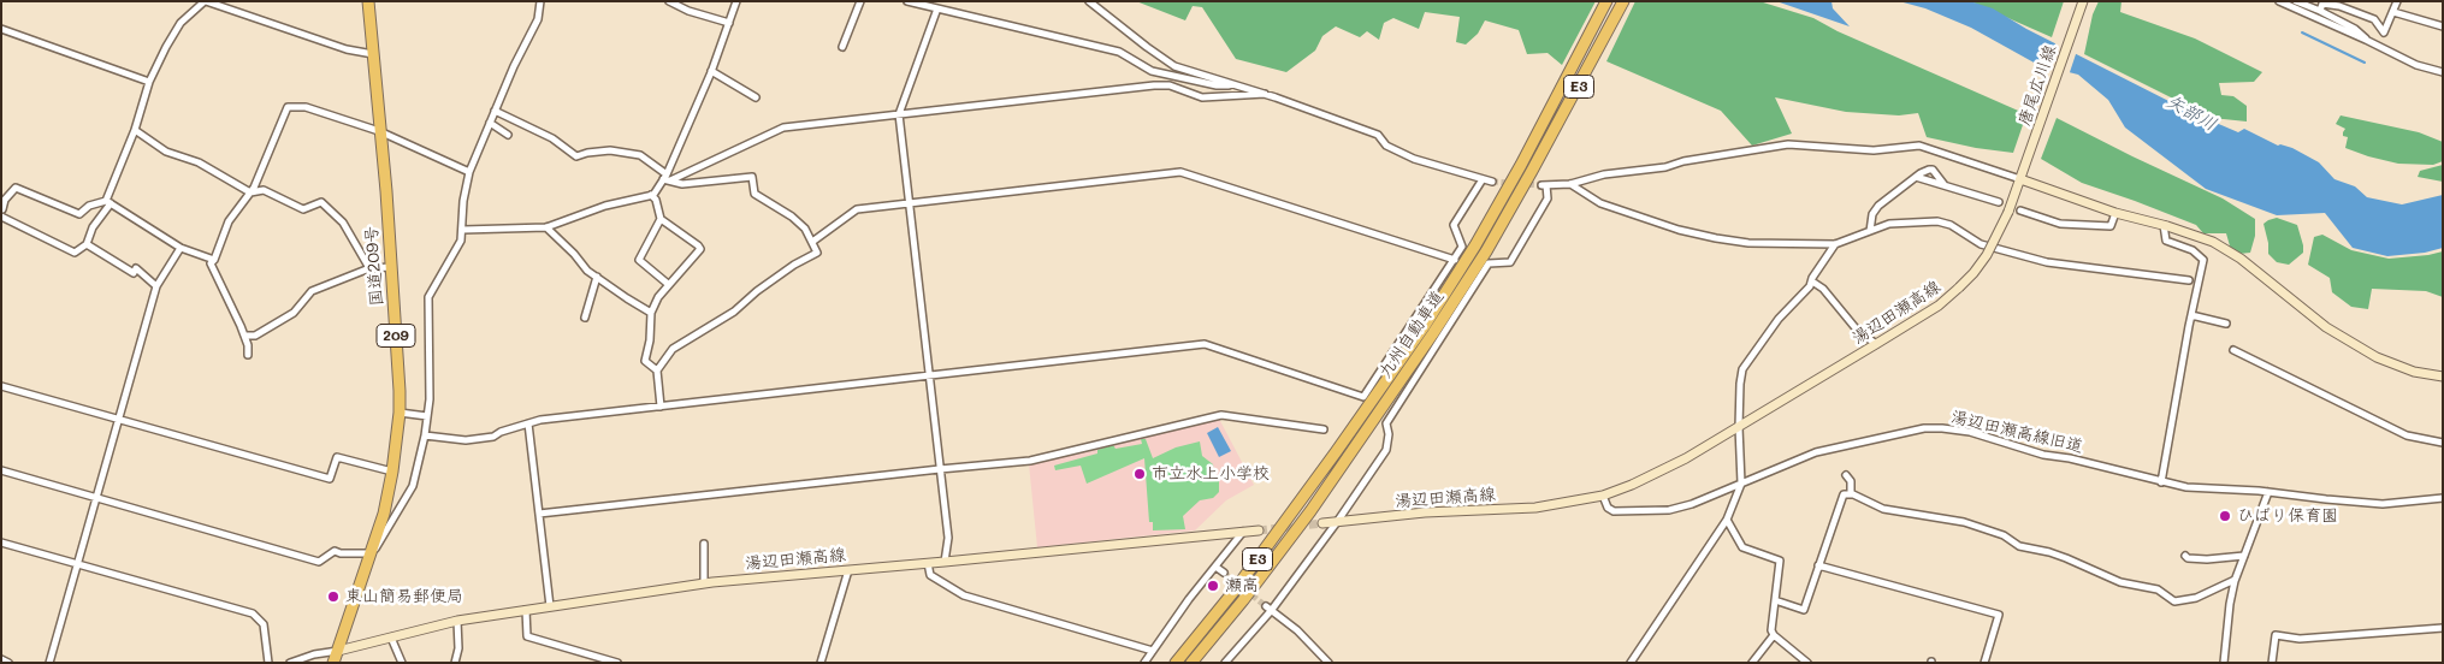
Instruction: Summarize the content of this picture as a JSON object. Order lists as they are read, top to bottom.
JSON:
{
  "streets": {
    "highway": [
      "E3",
      "国道209号",
      "九州自動車道",
      "209"
    ],
    "main road": ["唐尾広川線", "湯辺田瀬高線"],
    "street": ["湯辺田瀬高線旧道"]
  },
  "crossings": [
    ["唐尾広川線", "湯辺田瀬高線"],
    ["国道209号", "湯辺田瀬高線"],
    ["湯辺田瀬高線", "湯辺田瀬高線旧道"]
  ],
  "water": ["矢部川"],
  "places": [
    "市立水上小学校",
    "ひばり保育園",
    "瀬高",
    "東山簡易郵便局"
  ]
}
